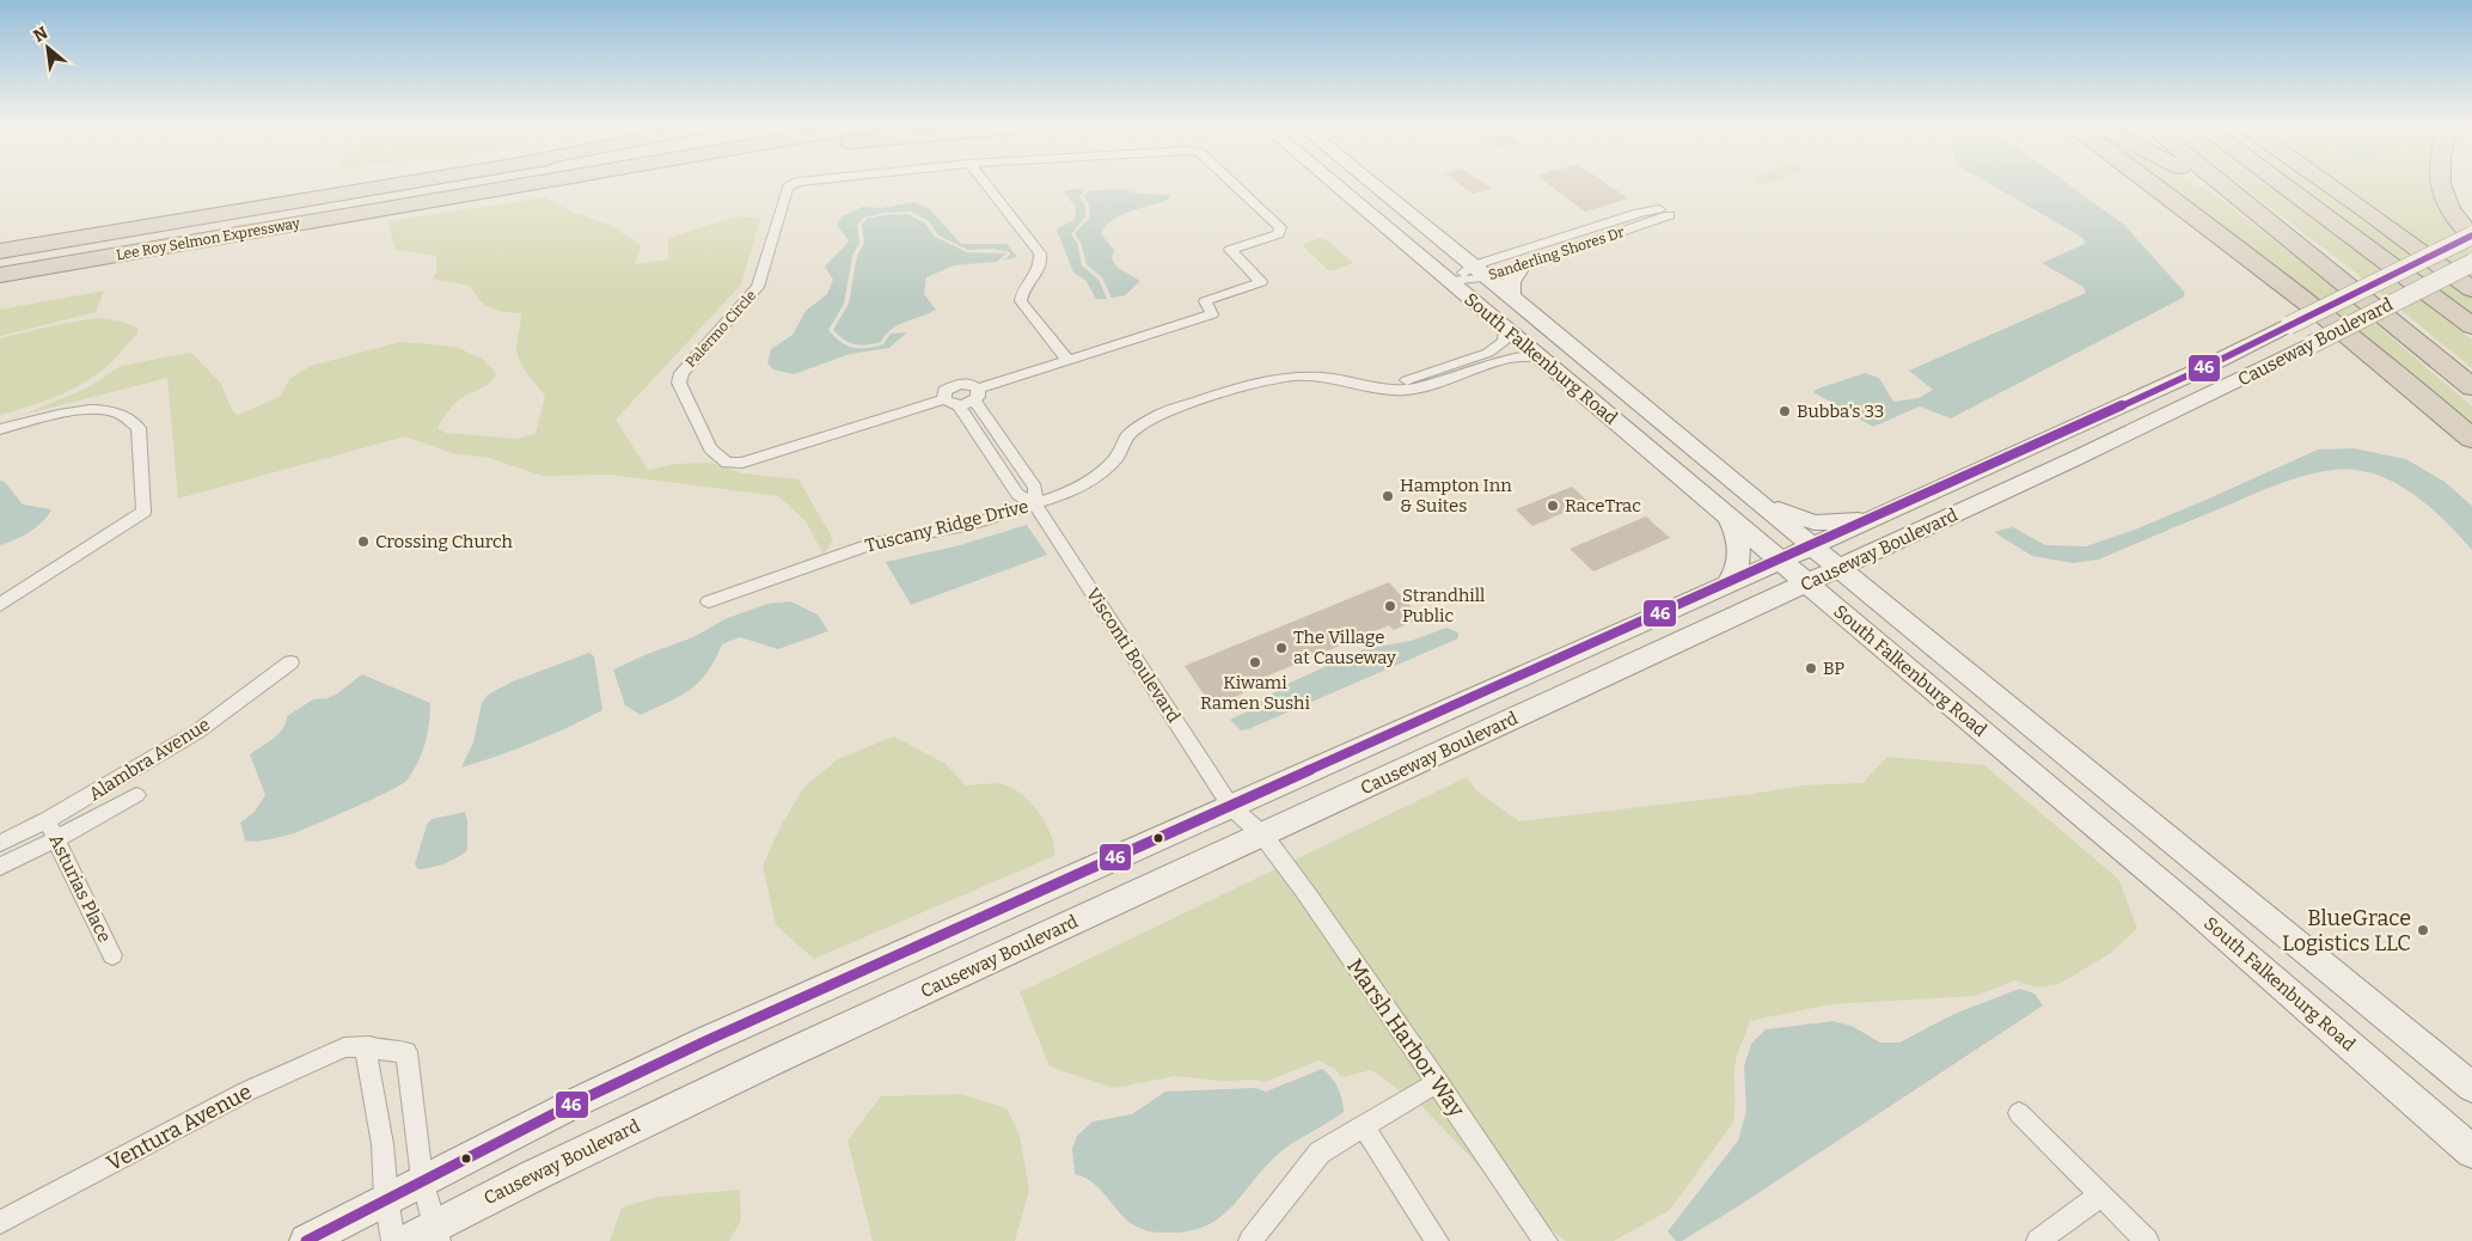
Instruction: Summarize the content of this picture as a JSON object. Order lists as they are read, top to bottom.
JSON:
{
  "streets": {
    "highway": ["Lee Roy Selmon Expressway"],
    "main road": ["Causeway Boulevard", "South Falkenburg Road"],
    "street": [
      "Sanderling Shores Dr",
      "Palermo Circle",
      "Tuscany Ridge Drive",
      "Visconti Boulevard",
      "Alambra Avenue",
      "Asturias Place",
      "Marsh Harbor Way",
      "Ventura Avenue"
    ]
  },
  "crossings": [
    ["Sanderling Shores Dr", "South Falkenburg Road"],
    ["Palermo Circle", "Visconti Boulevard"],
    ["Causeway Boulevard", "South Falkenburg Road"],
    ["Causeway Boulevard", "Visconti Boulevard"],
    ["Causeway Boulevard", "Marsh Harbor Way"],
    ["Causeway Boulevard", "Ventura Avenue"],
    ["South Falkenburg Road", "Tuscany Ridge Drive"],
    ["Tuscany Ridge Drive", "Visconti Boulevard"],
    ["Visconti Boulevard", "Marsh Harbor Way"],
    ["Alambra Avenue", "Asturias Place"]
  ],
  "places": [
    "Bubba's 33",
    "Hampton Inn & Suites",
    "RaceTrac",
    "Crossing Church",
    "Strandhill Public",
    "The Village at Causeway",
    "Kiwami Ramen Sushi",
    "BP",
    "BlueGrace Logistics LLC"
  ],
  "lines": ["transit line 46"],
  "north": "top left"
}
